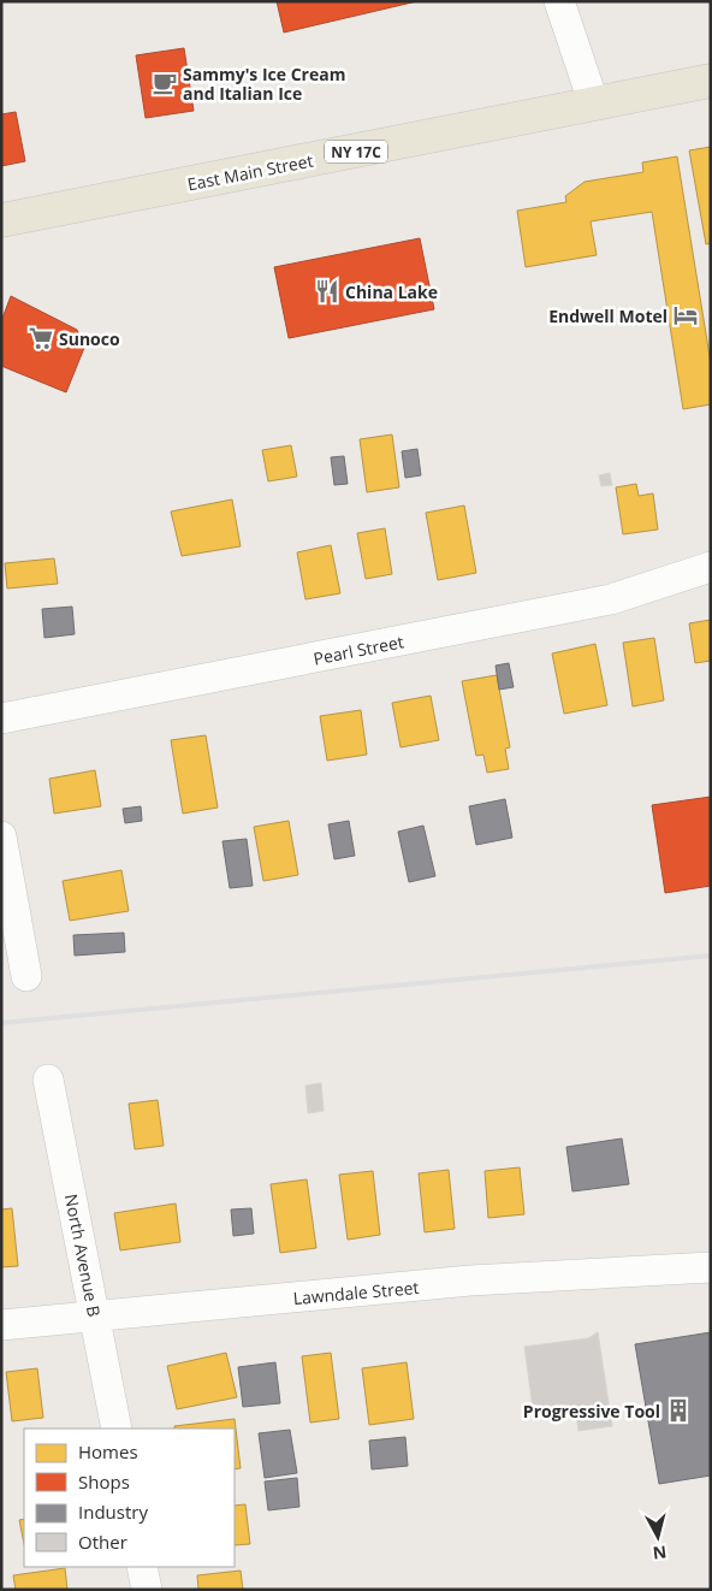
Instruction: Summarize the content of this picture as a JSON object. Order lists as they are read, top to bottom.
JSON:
{
  "streets": {
    "main road": ["NY 17C", "East Main Street"],
    "street": ["Pearl Street", "North Avenue B", "Lawndale Street"]
  },
  "crossings": [
    ["North Avenue B", "Lawndale Street"]
  ],
  "places": {
    "cafe": ["Sammy's Ice Cream and Italian Ice"],
    "restaurant": ["China Lake"],
    "hotel": ["Endwell Motel"],
    "supermarket": ["Sunoco"],
    "building": ["Progressive Tool"]
  },
  "legend": [
    "Homes",
    "Shops",
    "Industry",
    "Other"
  ],
  "north": "bottom"
}
